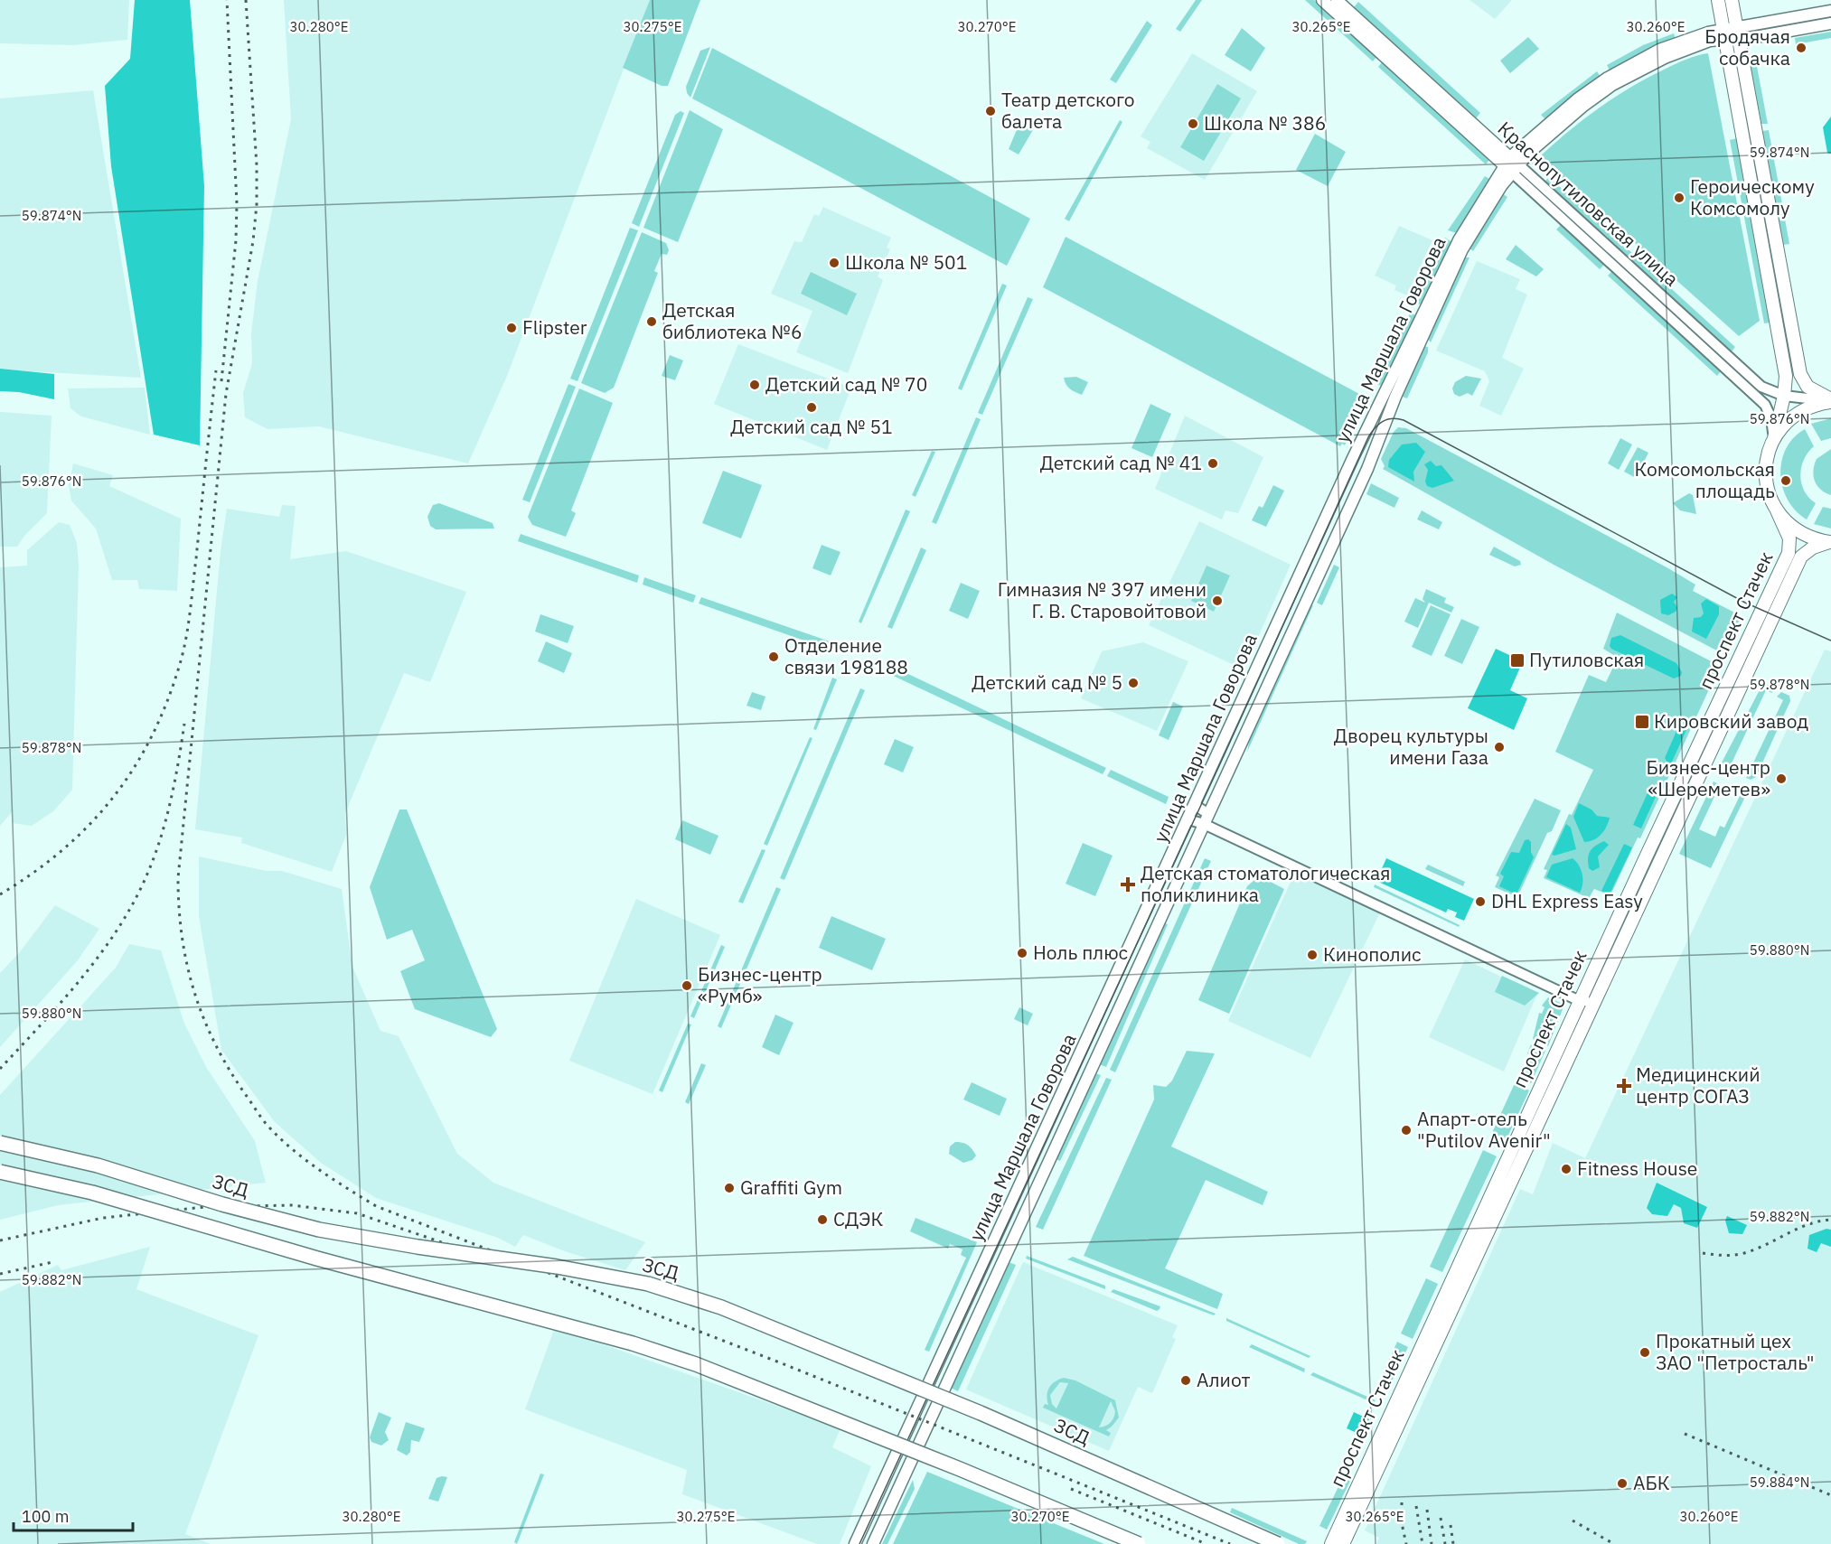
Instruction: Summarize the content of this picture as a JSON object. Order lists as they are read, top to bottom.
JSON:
{
  "streets": {
    "highway": ["ЗСД"],
    "main road": ["Краснопутиловская улица", "улица Маршала Говорова", "проспект Стачек"]
  },
  "crossings": [
    ["Краснопутиловская улица", "улица Маршала Говорова"]
  ],
  "places": {
    "other": [
      "Бродячая собачка",
      "Театр детского балета",
      "Школа № 386",
      "Героическому Комсомолу",
      "Школа № 501",
      "Детская библиотека №6",
      "Flipster",
      "Детский сад № 70",
      "Детский сад № 51",
      "Детский сад № 41",
      "Комсомольская площадь",
      "Гимназия № 397 имени Г. В. Старовойтовой",
      "Отделение связи 198188",
      "Детский сад № 5",
      "Дворец культуры имени Газа",
      "Бизнес-центр «Шереметев»",
      "DHL Express Easy",
      "Ноль плюс",
      "Кинополис",
      "Бизнес-центр «Румб»",
      "Апарт-отель \"Putilov Avenir\"",
      "Fitness House",
      "Graffiti Gym",
      "СДЭК",
      "Прокатный цех ЗАО \"Петросталь\"",
      "Алиот",
      "АБК"
    ],
    "transit": ["Путиловская", "Кировский завод"],
    "health": ["Детская стоматологическая поликлиника", "Медицинский центр СОГАЗ"]
  },
  "scale_bar": "100 m",
  "coordinates": [
    "30.280°E",
    "30.275°E",
    "30.270°E",
    "30.265°E",
    "30.260°E",
    "59.874°N",
    "59.876°N",
    "59.878°N",
    "59.880°N",
    "59.882°N",
    "59.884°N"
  ]
}
